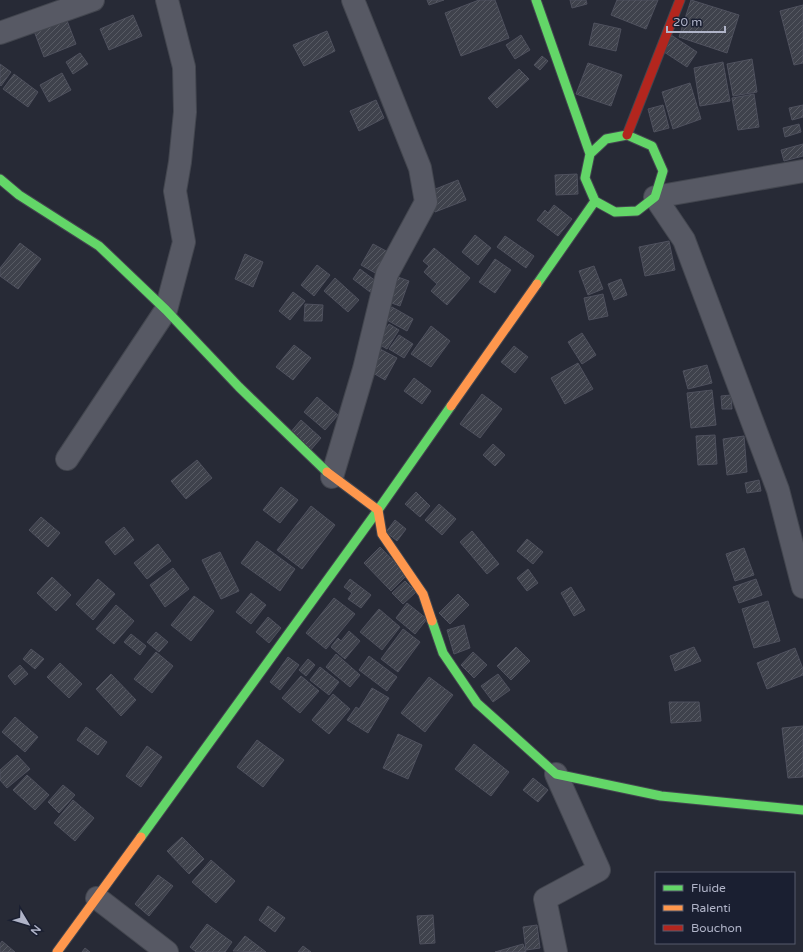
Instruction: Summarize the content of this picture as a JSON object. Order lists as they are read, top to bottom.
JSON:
{
  "legend": ["Fluide", "Ralenti", "Bouchon"],
  "scale_bar": "20 m",
  "north": "bottom right"
}
